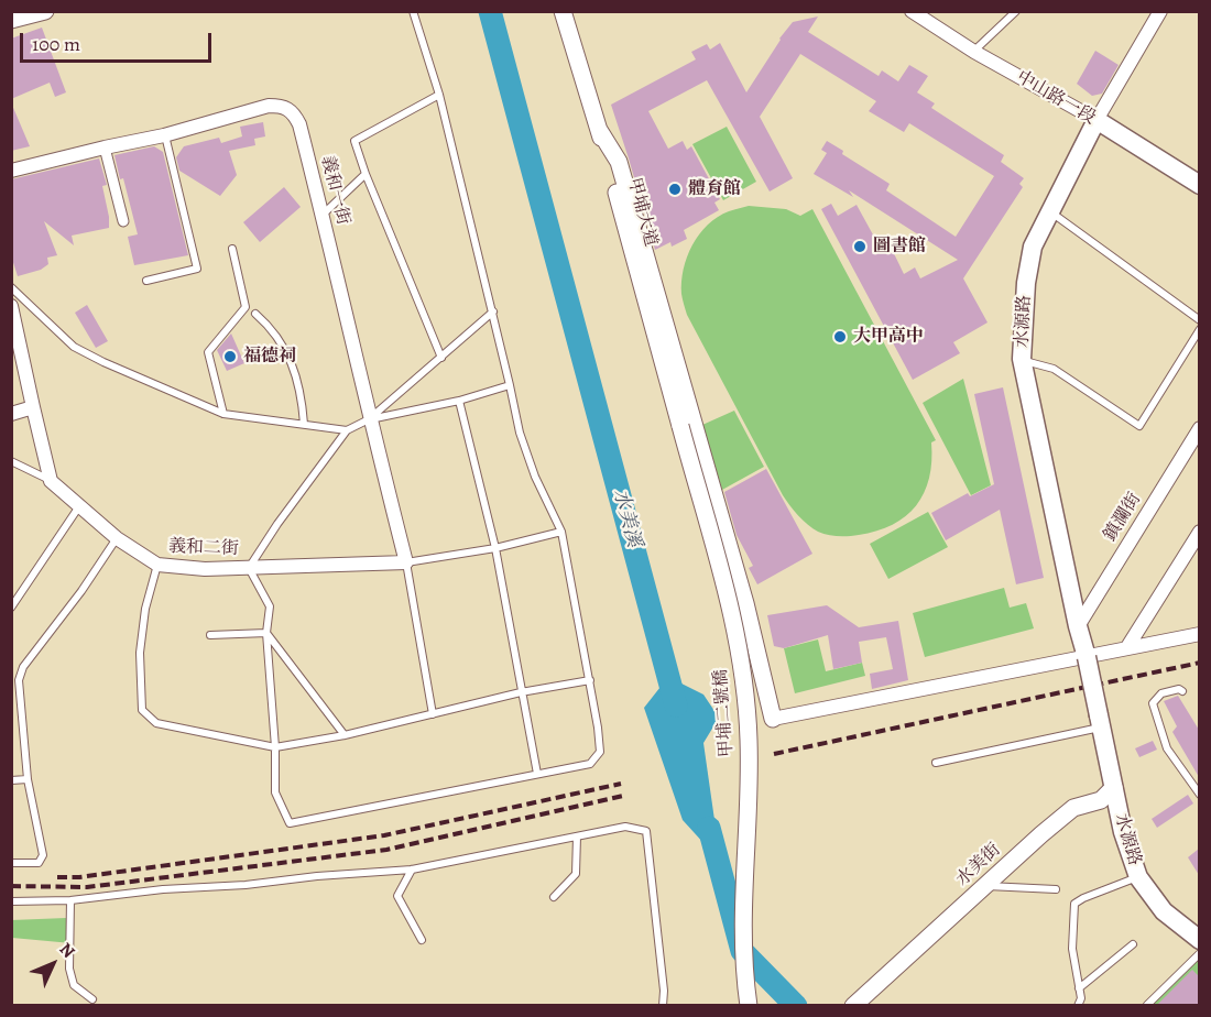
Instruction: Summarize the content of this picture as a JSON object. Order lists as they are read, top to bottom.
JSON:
{
  "streets": {
    "main road": ["中山路一段", "水源路"],
    "street": [
      "義和一街",
      "甲埔大道",
      "鎮瀾街",
      "義和二街",
      "甲埔二號橋",
      "水美街"
    ]
  },
  "crossings": [
    ["中山路一段", "水源路"],
    ["義和一街", "義和二街"],
    ["甲埔大道", "甲埔二號橋"],
    ["水源路", "鎮瀾街"],
    ["水源路", "水美街"]
  ],
  "water": ["水美溪"],
  "places": [
    "體育館",
    "圖書館",
    "大甲高中",
    "福德祠"
  ],
  "scale_bar": "100 m",
  "north": "top right"
}
